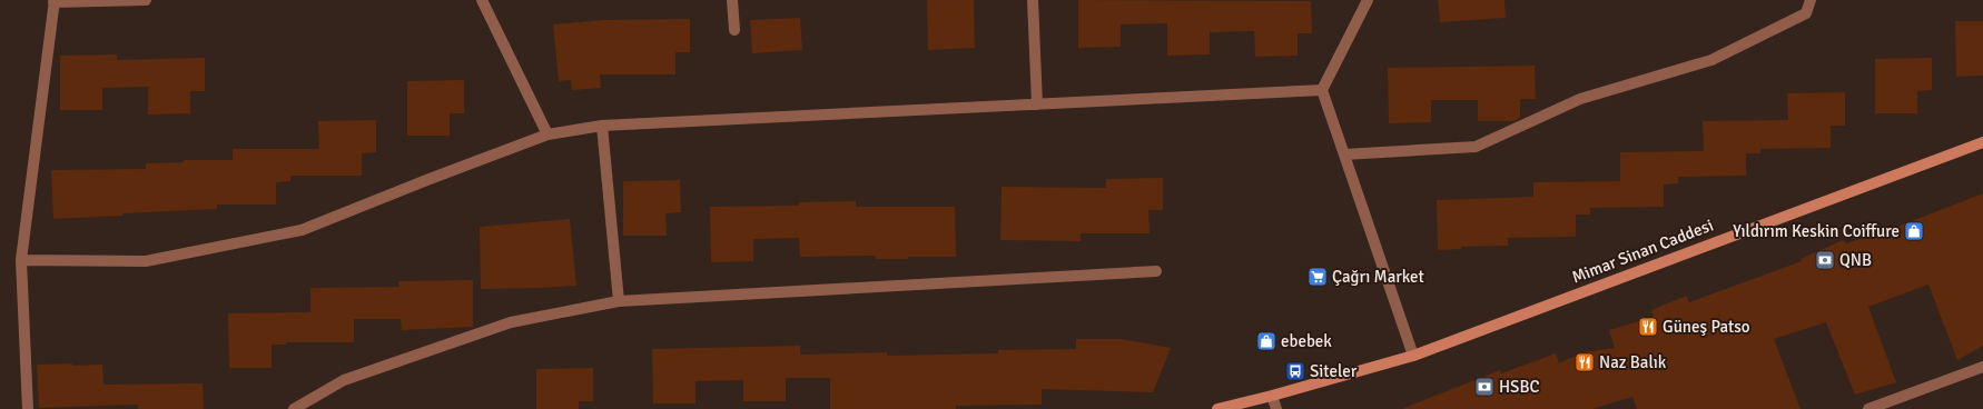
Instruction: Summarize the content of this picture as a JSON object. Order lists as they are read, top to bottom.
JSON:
{
  "streets": {
    "main road": ["Mimar Sinan Caddesi"]
  },
  "places": {
    "shop": ["Yıldırım Keskin Coiffure", "ebebek"],
    "bank": ["QNB", "HSBC"],
    "supermarket": ["Çağrı Market"],
    "restaurant": ["Güneş Patso", "Naz Balık"],
    "bus stop": ["Siteler"]
  }
}
